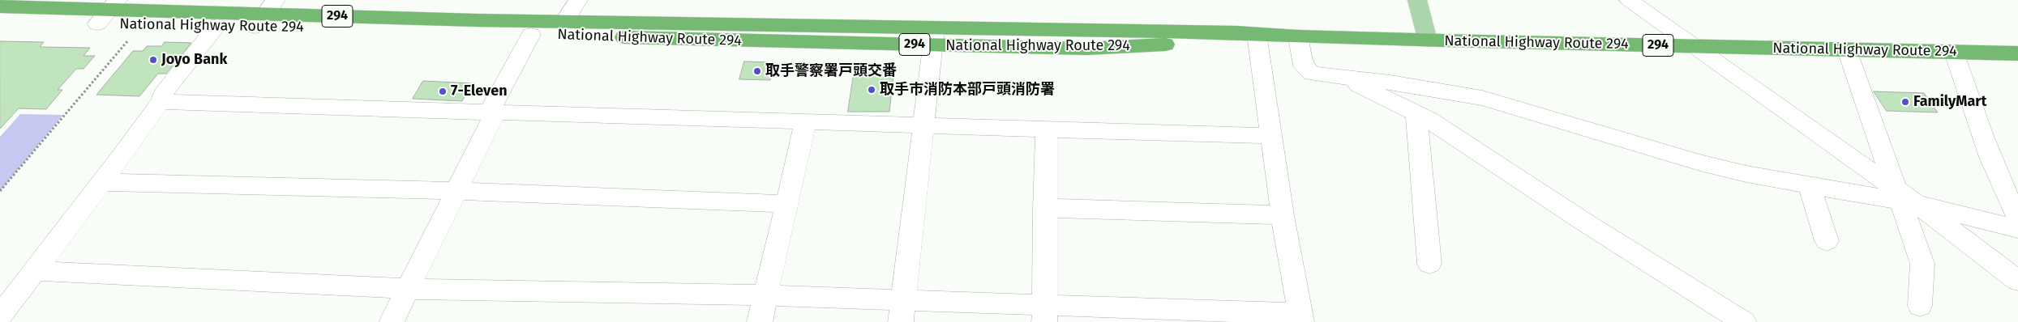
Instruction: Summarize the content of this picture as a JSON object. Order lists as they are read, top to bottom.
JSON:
{
  "streets": {
    "highway": ["294", "National Highway Route 294"]
  },
  "places": [
    "Joyo Bank",
    "取手警察署戸頭交番",
    "取手市消防本部戸頭消防署",
    "7-Eleven",
    "FamilyMart"
  ]
}
